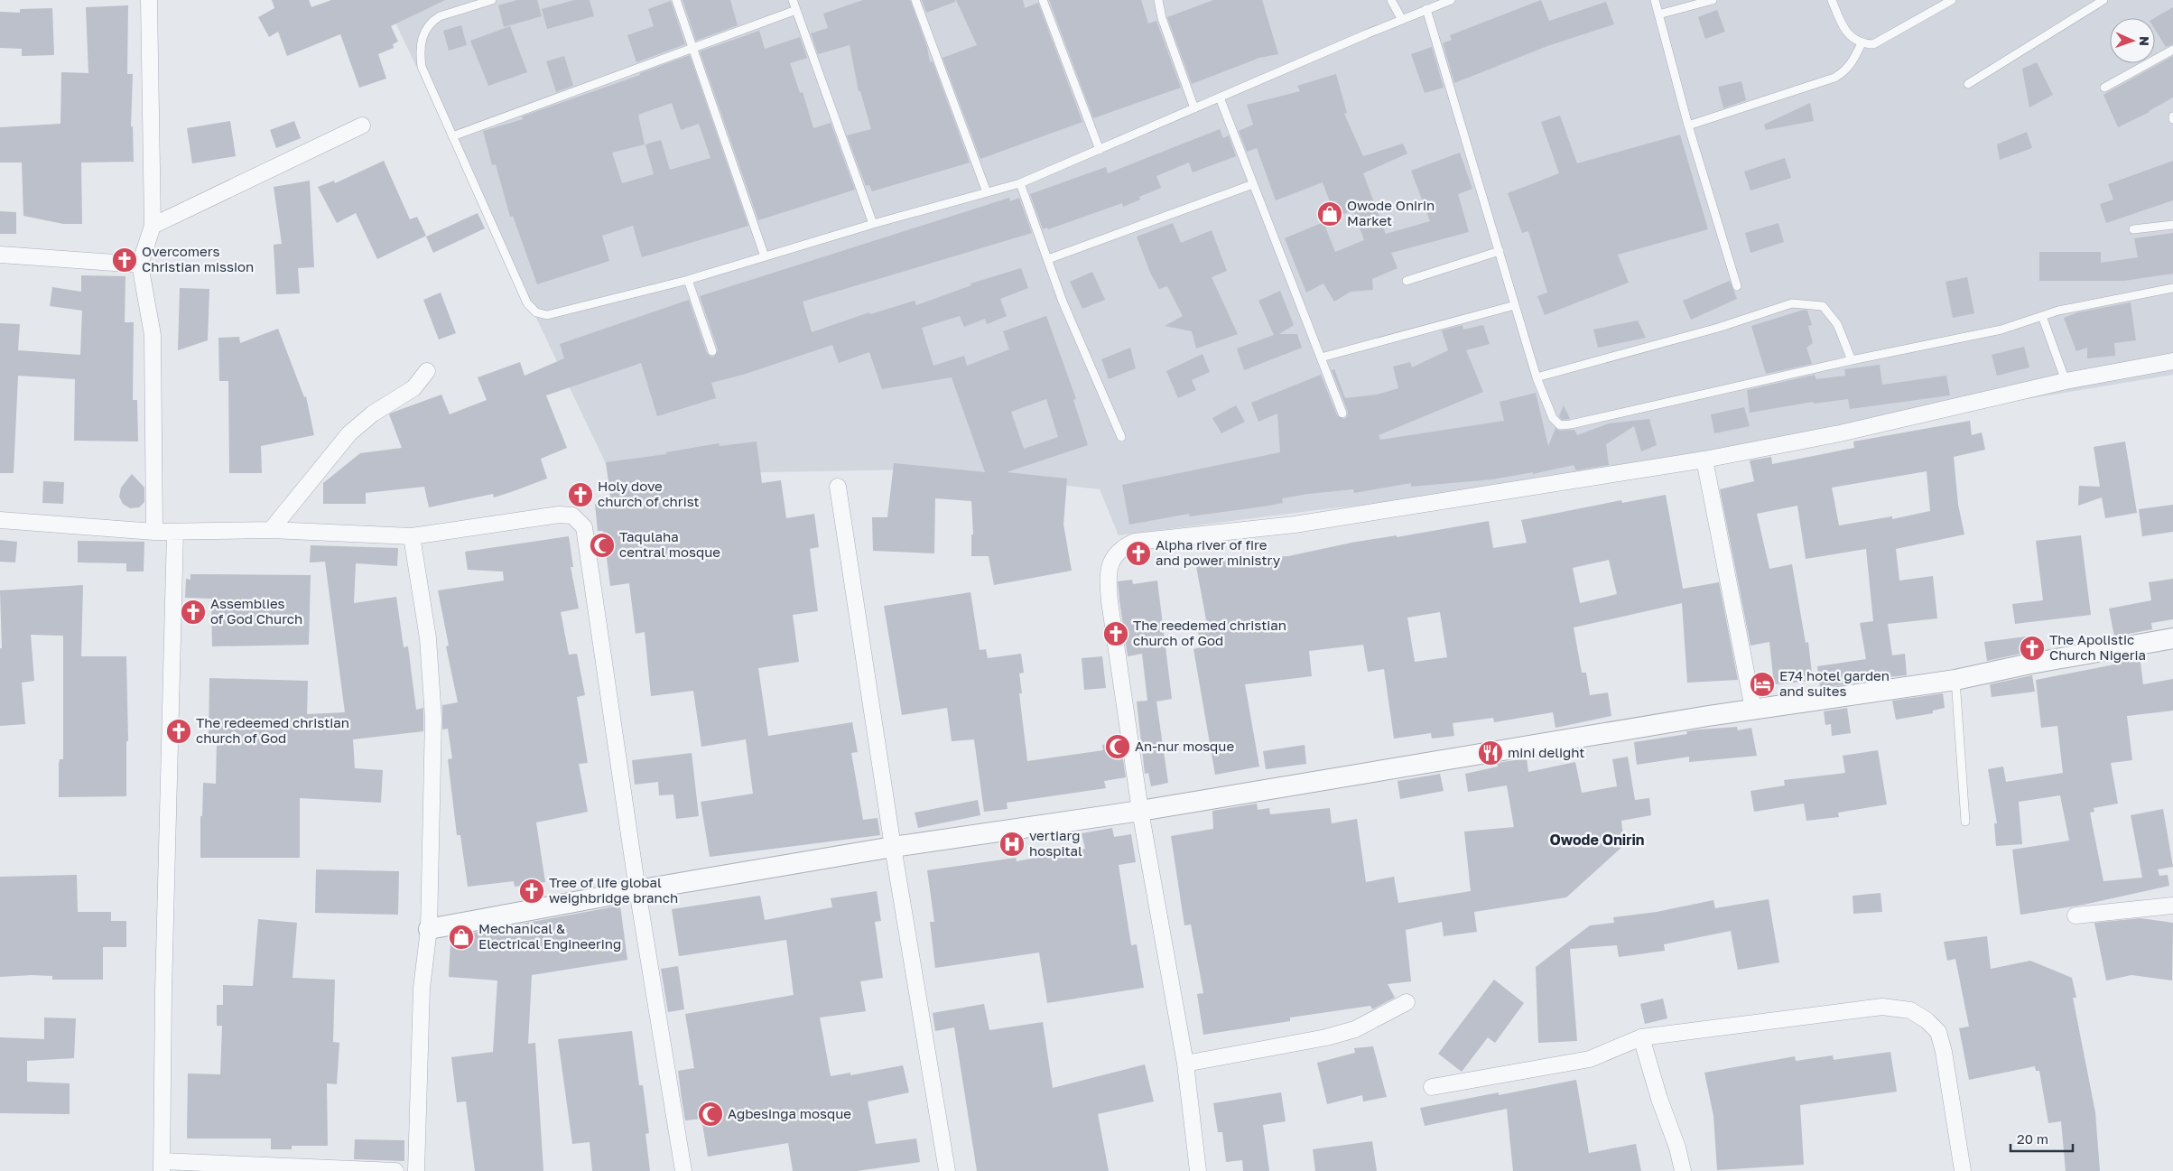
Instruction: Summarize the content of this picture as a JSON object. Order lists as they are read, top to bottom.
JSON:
{
  "districts": ["Owode Onirin"],
  "places": {
    "shop": ["Owode Onirin Market", "Mechanical & Electrical Engineering"],
    "church": [
      "Overcomers Christian mission",
      "Holy dove church of christ",
      "Alpha river of fire and power ministry",
      "Assemblies of God Church",
      "The reedemed christian church of God",
      "The Apolistic Church Nigeria",
      "The redeemed christian church of God",
      "Tree of life global weighbridge branch"
    ],
    "mosque": ["Taqulaha central mosque", "An-nur mosque", "Agbesinga mosque"],
    "hotel": ["E74 hotel garden and suites"],
    "restaurant": ["mini delight"],
    "hospital": ["vertiarg hospital"]
  },
  "scale_bar": "20 m",
  "north": "right"
}
